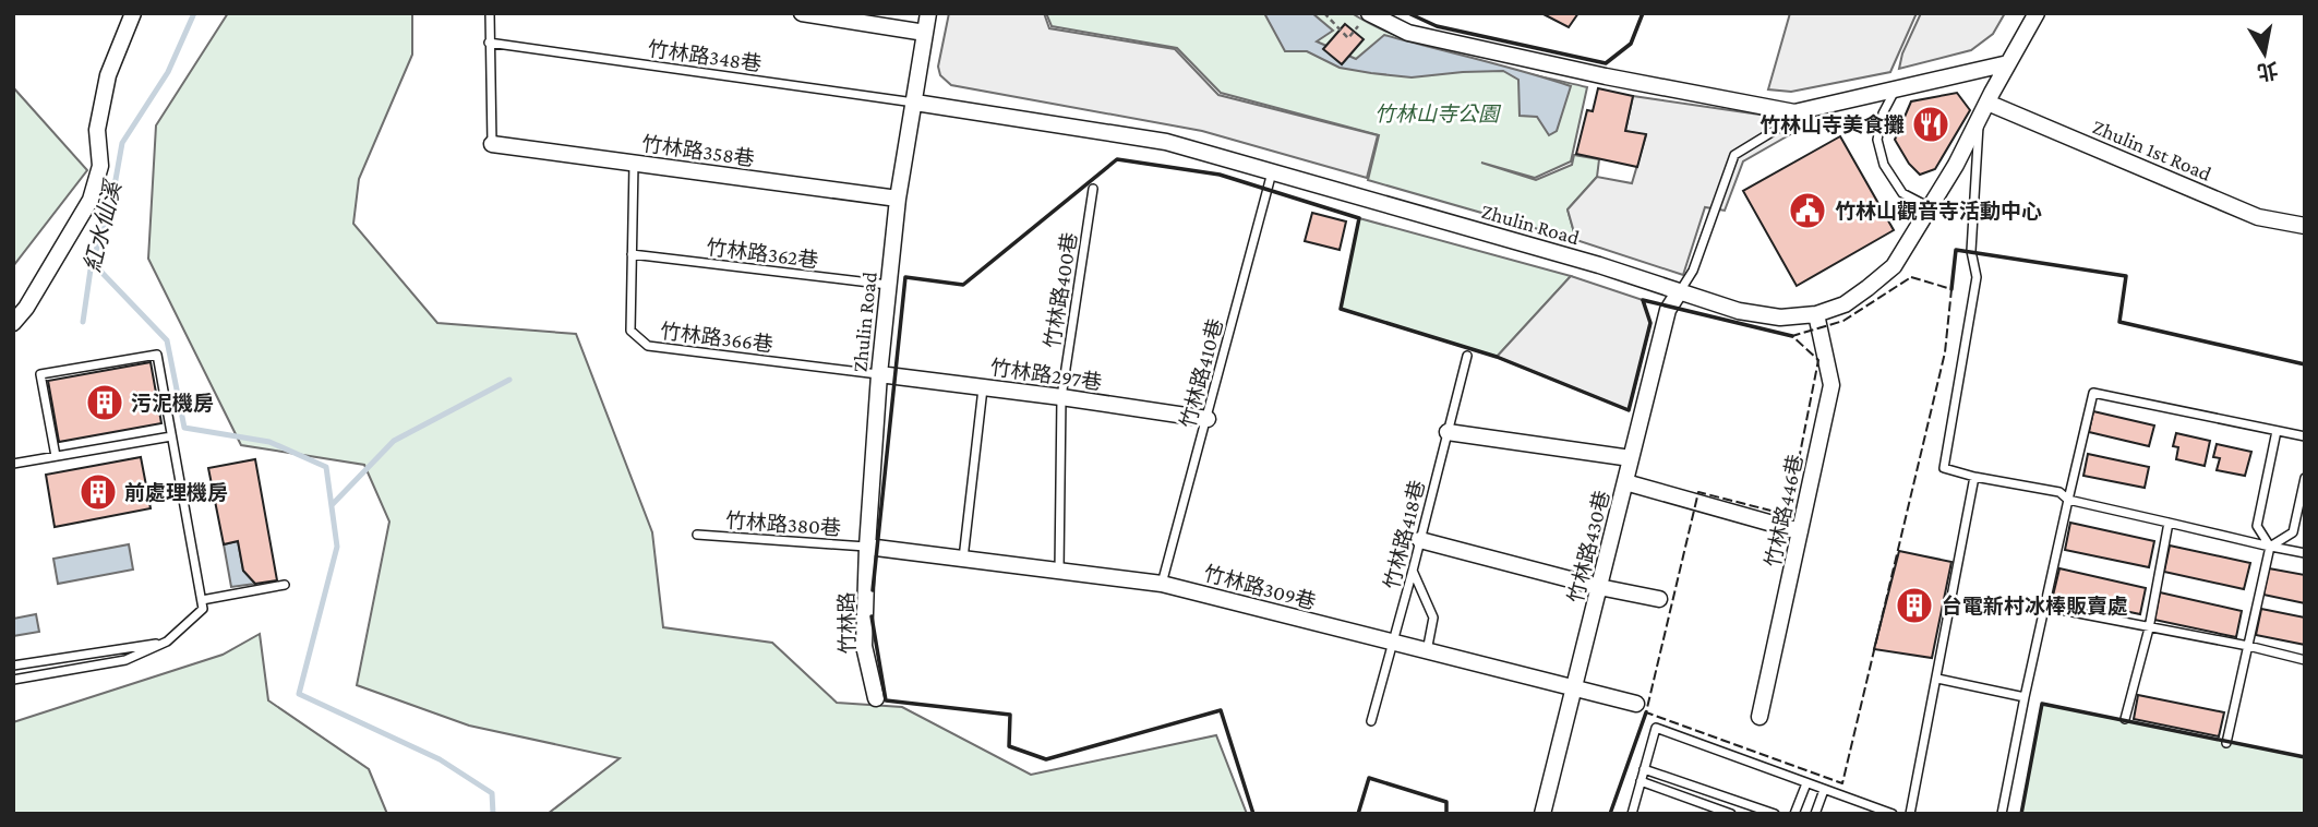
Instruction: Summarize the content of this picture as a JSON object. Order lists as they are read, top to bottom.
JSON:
{
  "streets": {
    "street": [
      "Zhulin 1st Road",
      "竹林路358巷",
      "Zhulin Road",
      "竹林路297巷",
      "竹林路446巷",
      "竹林路430巷",
      "竹林路309巷",
      "竹林路"
    ],
    "lane": [
      "竹林路348巷",
      "竹林路362巷",
      "竹林路400巷",
      "竹林路366巷",
      "竹林路410巷",
      "竹林路380巷",
      "竹林路418巷"
    ]
  },
  "crossings": [
    ["竹林路348巷", "Zhulin Road"],
    ["Zhulin 1st Road", "Zhulin Road"],
    ["竹林路358巷", "Zhulin Road"],
    ["竹林路358巷", "竹林路366巷"],
    ["Zhulin Road", "竹林路362巷"],
    ["Zhulin Road", "竹林路366巷"],
    ["Zhulin Road", "竹林路410巷"],
    ["Zhulin Road", "竹林路297巷"],
    ["Zhulin Road", "竹林路446巷"],
    ["Zhulin Road", "竹林路380巷"],
    ["Zhulin Road", "竹林路430巷"],
    ["Zhulin Road", "竹林路309巷"],
    ["Zhulin Road", "竹林路"],
    ["竹林路362巷", "竹林路366巷"],
    ["竹林路400巷", "竹林路297巷"],
    ["竹林路400巷", "竹林路309巷"],
    ["竹林路366巷", "竹林路297巷"],
    ["竹林路410巷", "竹林路297巷"],
    ["竹林路410巷", "竹林路309巷"],
    ["竹林路380巷", "竹林路309巷"],
    ["竹林路380巷", "竹林路"],
    ["竹林路418巷", "竹林路309巷"],
    ["竹林路430巷", "竹林路309巷"],
    ["竹林路309巷", "竹林路"]
  ],
  "water": ["紅水仙溪"],
  "parks": ["竹林山寺公園"],
  "places": {
    "restaurant": ["竹林山寺美食攤"],
    "public building": ["竹林山觀音寺活動中心"],
    "building": ["污泥機房", "前處理機房", "台電新村冰棒販賣處"]
  },
  "north": "bottom"
}
